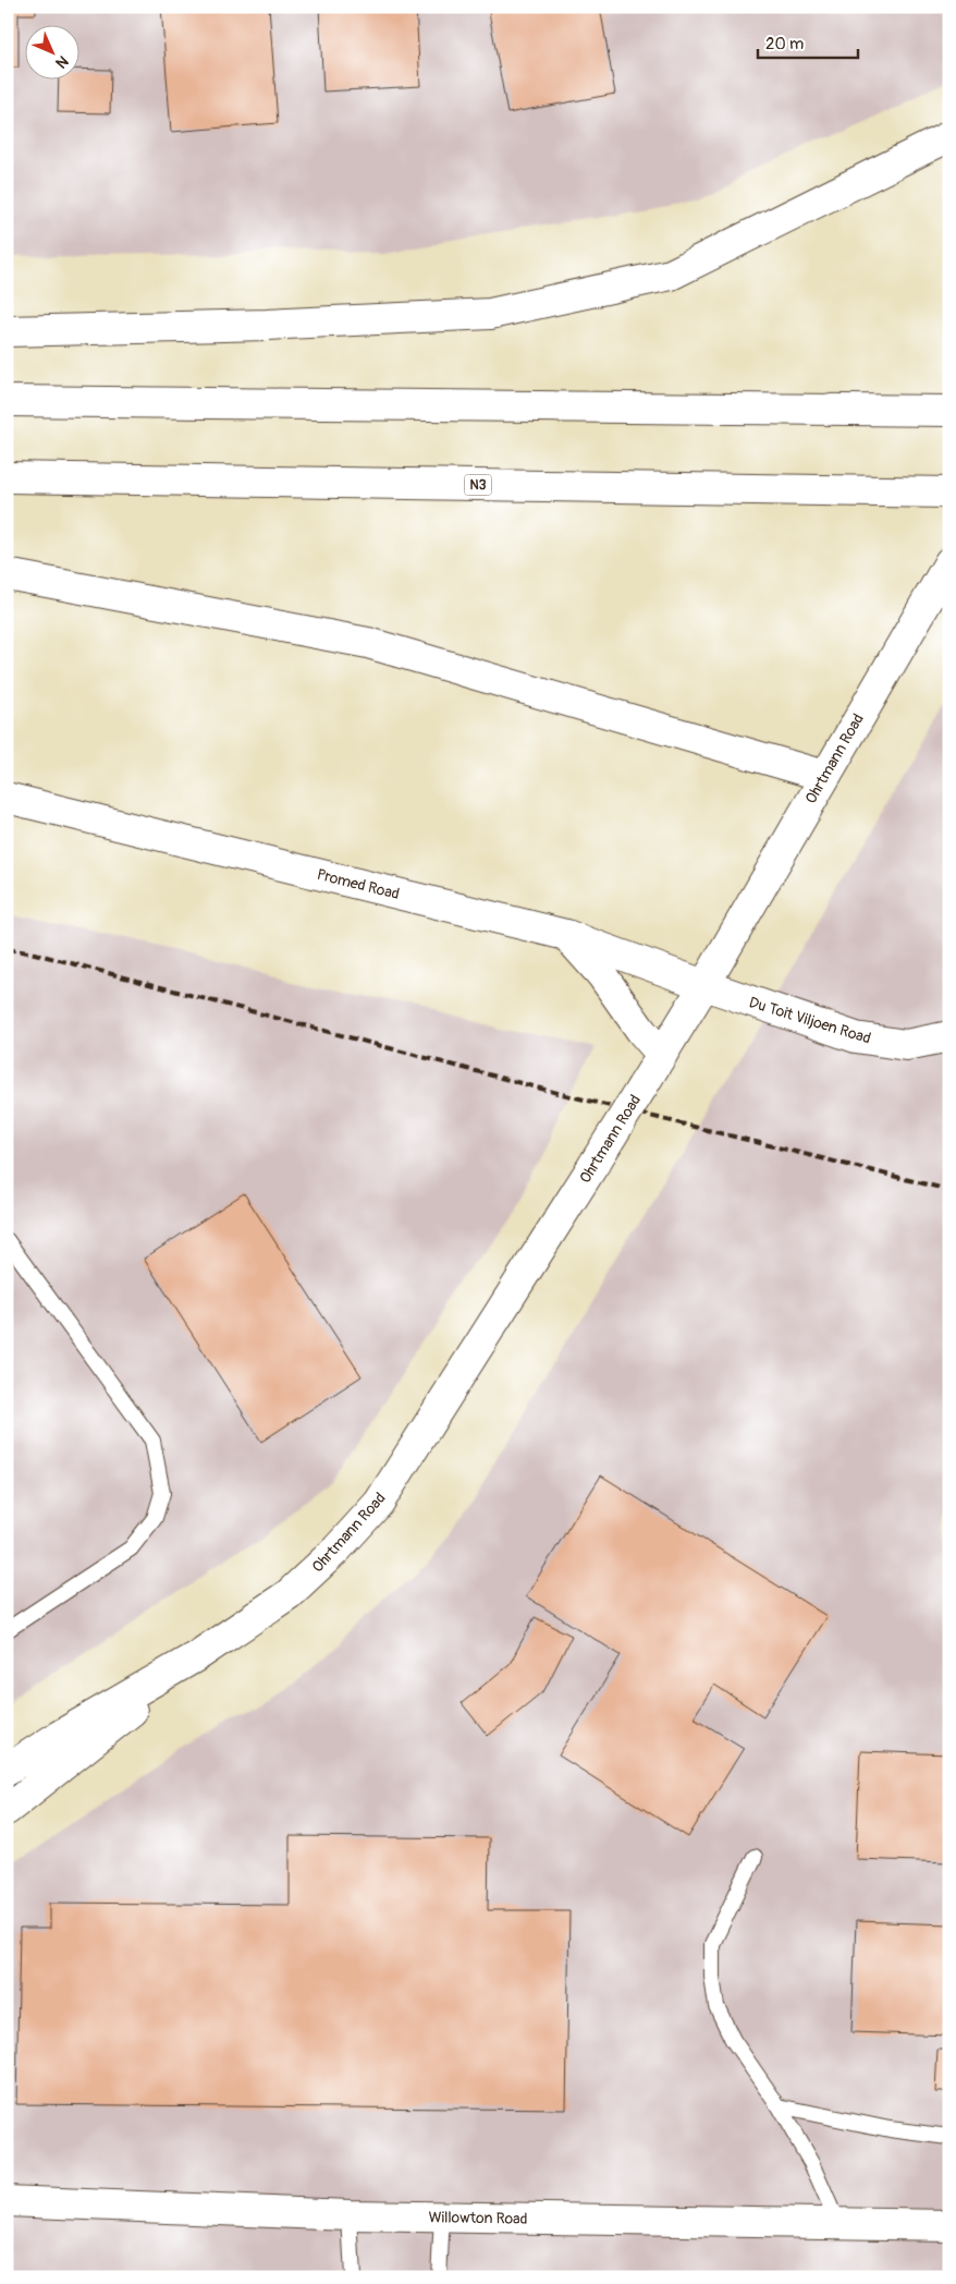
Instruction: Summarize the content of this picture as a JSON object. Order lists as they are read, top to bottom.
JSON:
{
  "streets": {
    "main road": [
      "N3",
      "Ohrtmann Road",
      "Promed Road",
      "Du Toit Viljoen Road",
      "Willowton Road"
    ]
  },
  "crossings": [
    ["Ohrtmann Road", "Promed Road"],
    ["Ohrtmann Road", "Du Toit Viljoen Road"],
    ["Promed Road", "Du Toit Viljoen Road"]
  ],
  "scale_bar": "20 m",
  "north": "bottom right"
}
